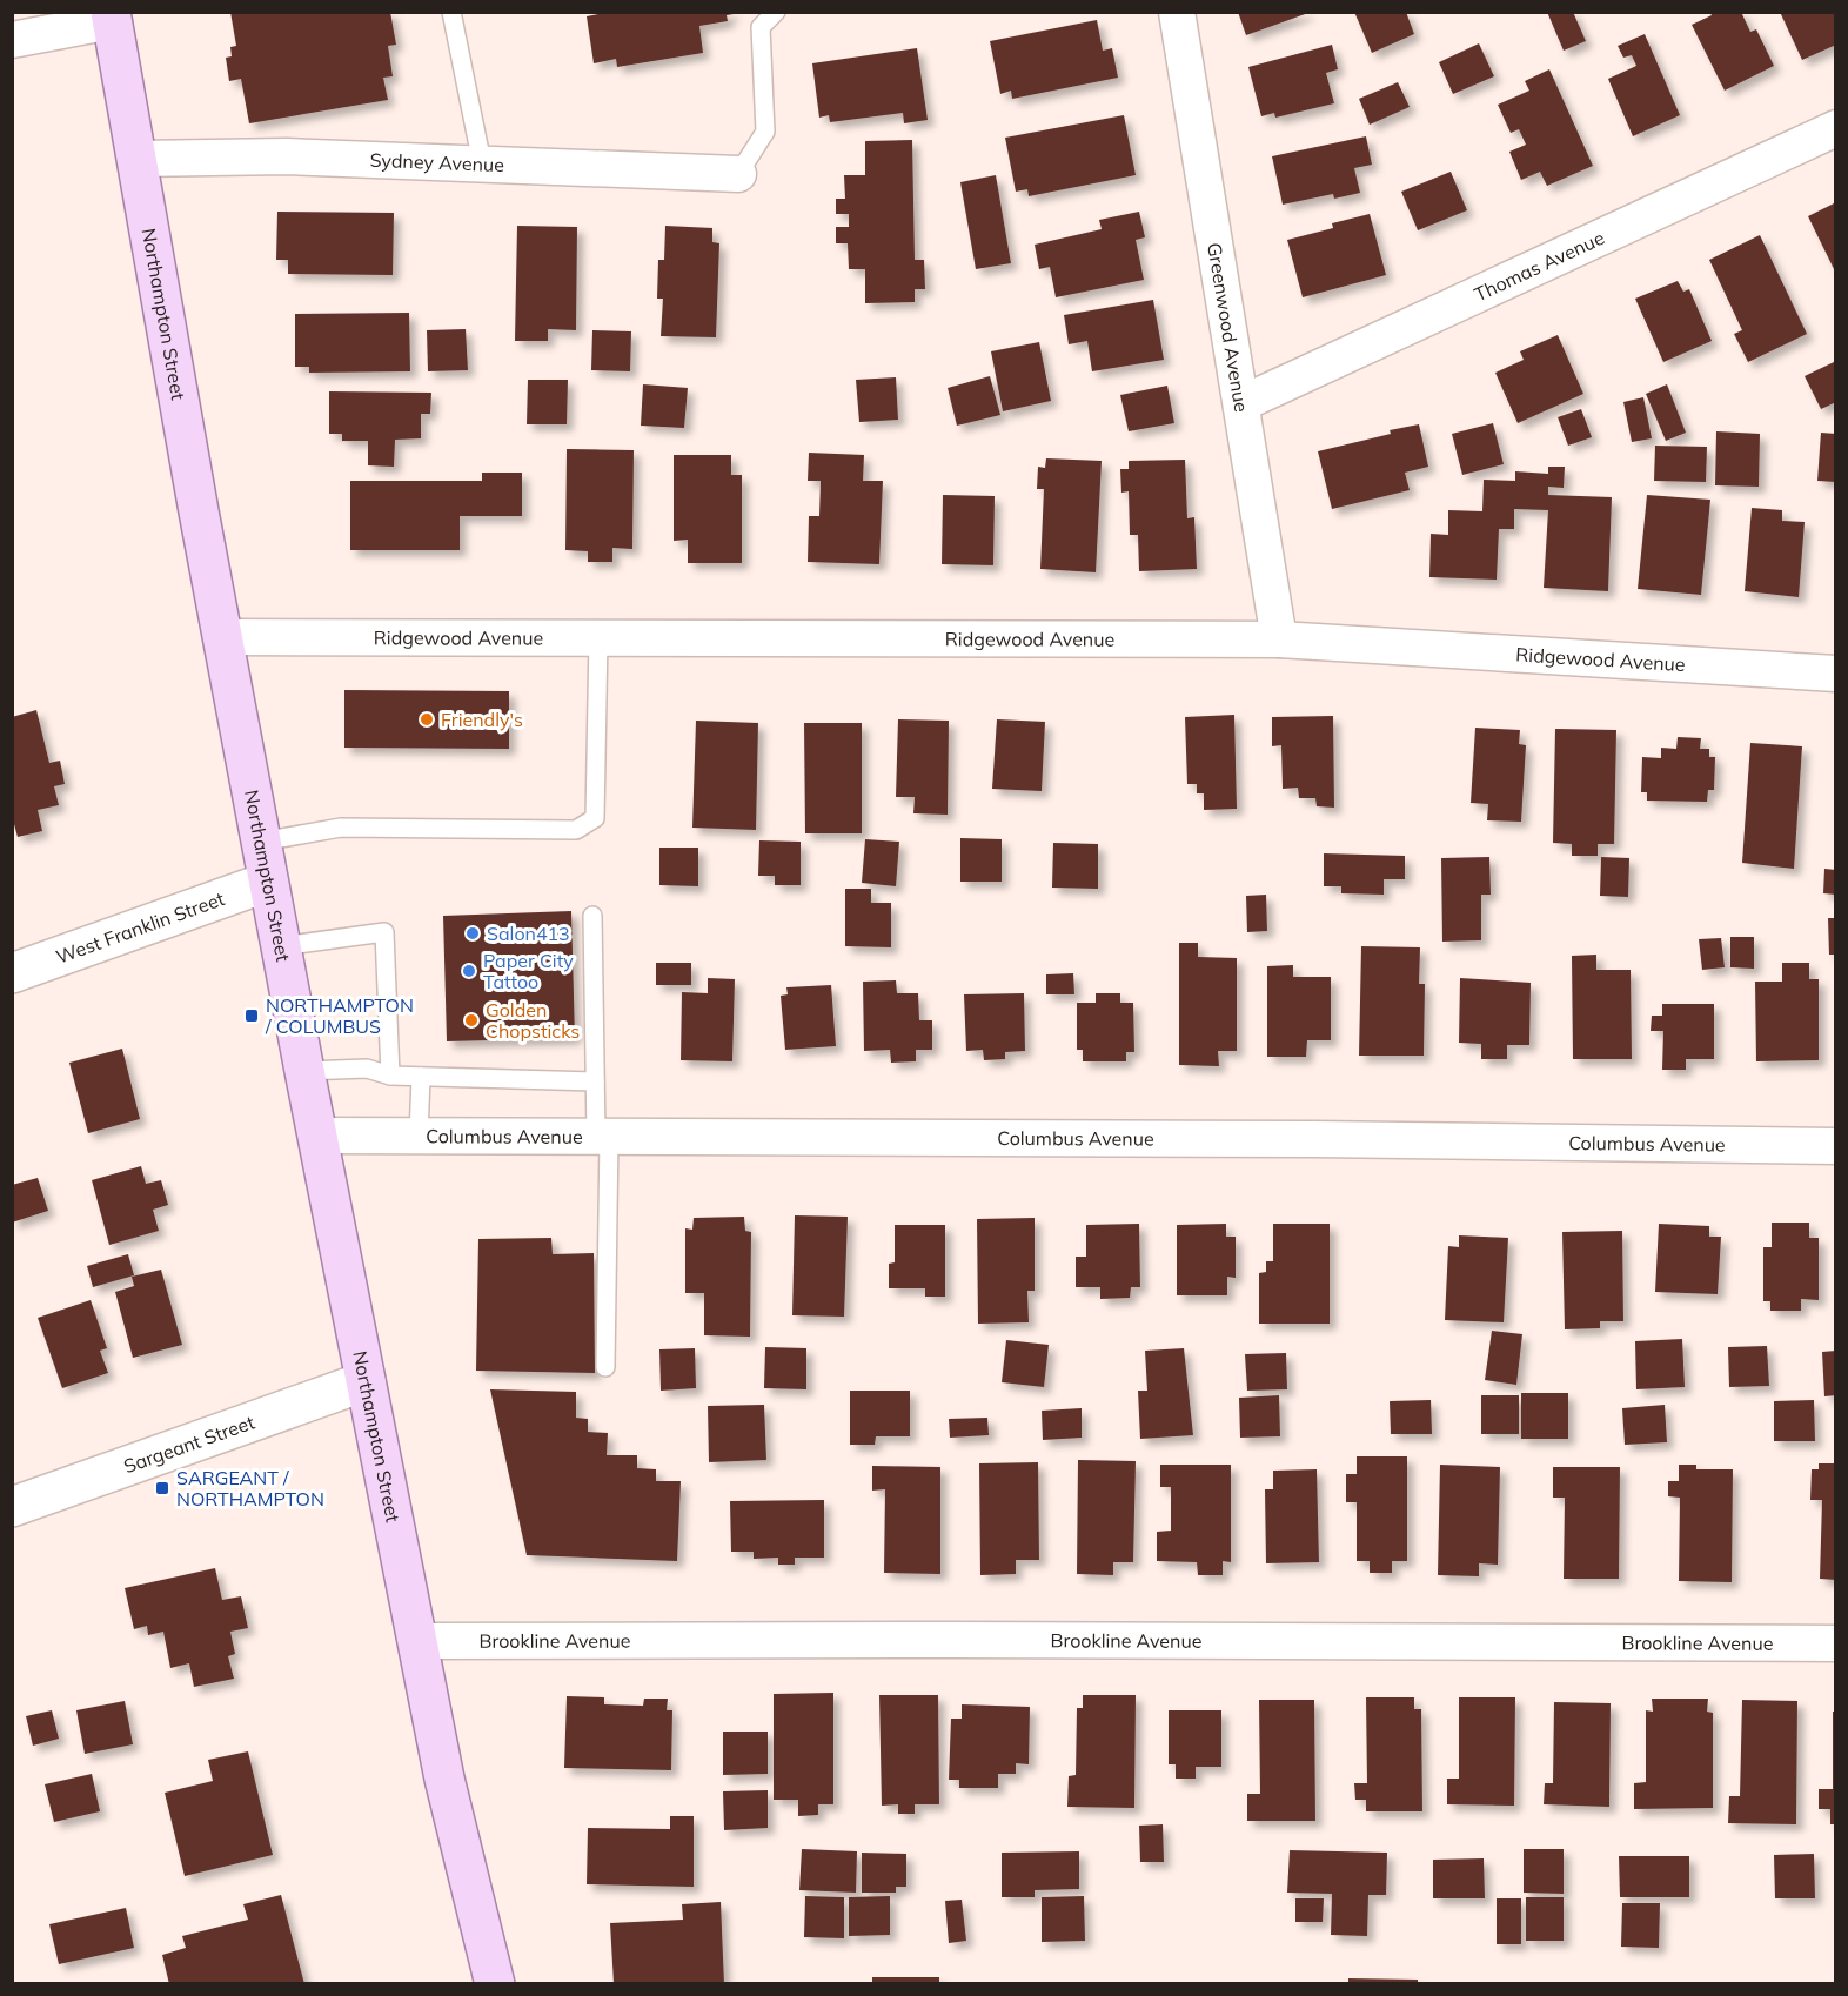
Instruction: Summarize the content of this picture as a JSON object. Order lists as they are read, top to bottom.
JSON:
{
  "streets": {
    "main road": ["Northampton Street"],
    "street": [
      "Sydney Avenue",
      "Thomas Avenue",
      "Greenwood Avenue",
      "Ridgewood Avenue",
      "West Franklin Street",
      "Columbus Avenue",
      "Sargeant Street",
      "Brookline Avenue"
    ]
  },
  "crossings": [
    ["Sydney Avenue", "Northampton Street"],
    ["Thomas Avenue", "Greenwood Avenue"],
    ["Northampton Street", "Ridgewood Avenue"],
    ["Northampton Street", "West Franklin Street"],
    ["Northampton Street", "Columbus Avenue"],
    ["Northampton Street", "Sargeant Street"],
    ["Northampton Street", "Brookline Avenue"],
    ["Greenwood Avenue", "Ridgewood Avenue"]
  ],
  "places": {
    "other": [
      "Friendly's",
      "Salon413",
      "Paper City Tattoo",
      "Golden Chopsticks"
    ],
    "transit": ["NORTHAMPTON / COLUMBUS", "SARGEANT / NORTHAMPTON"]
  }
}
